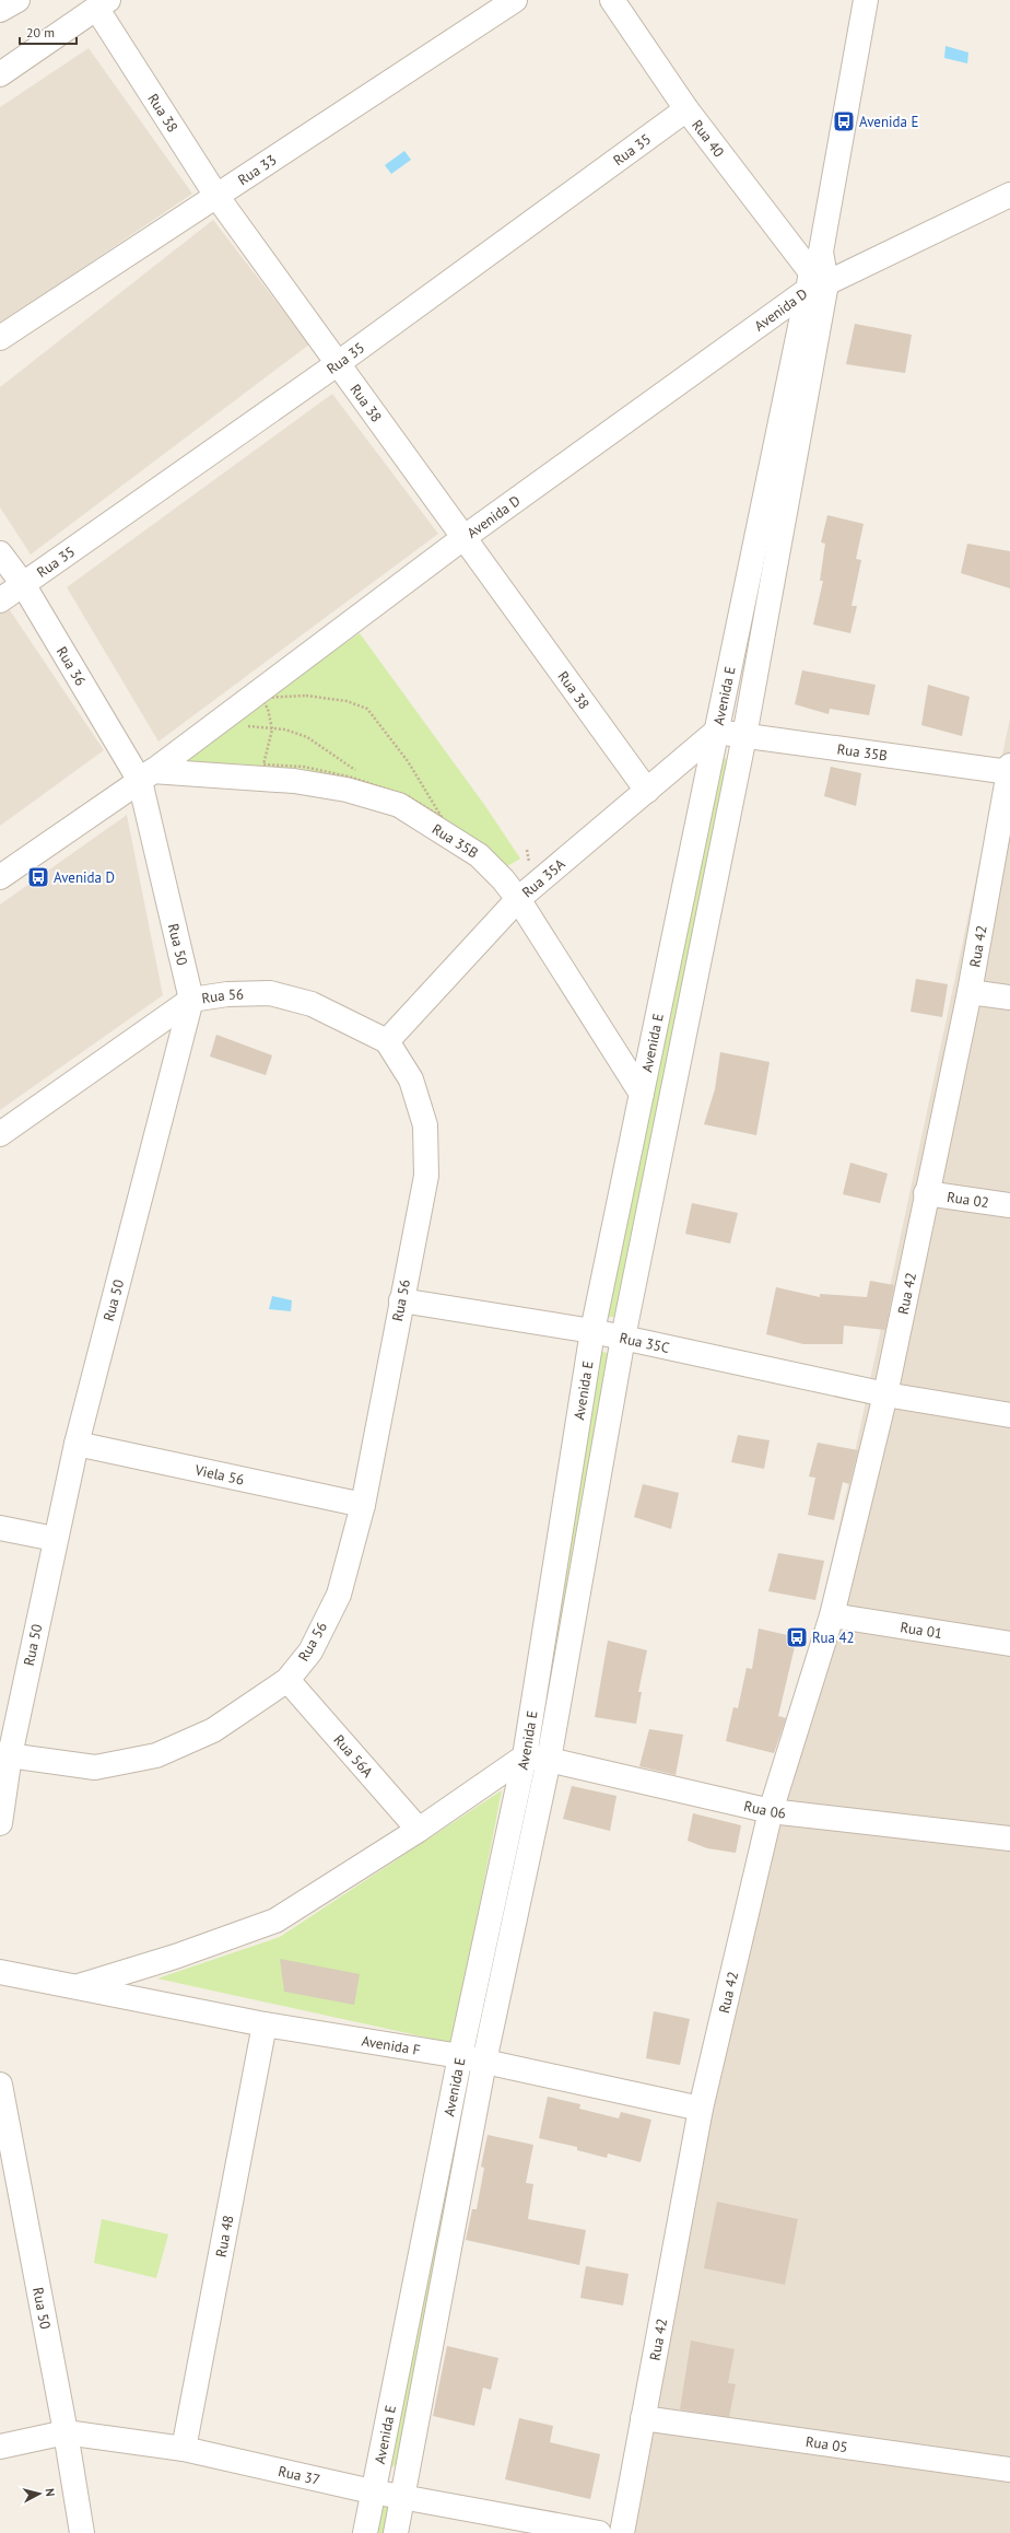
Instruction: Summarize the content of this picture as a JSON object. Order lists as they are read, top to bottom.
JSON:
{
  "streets": {
    "street": [
      "Rua 38",
      "Rua 40",
      "Rua 35",
      "Rua 33",
      "Avenida D",
      "Rua 36",
      "Avenida E",
      "Rua 35B",
      "Rua 35A",
      "Rua 50",
      "Rua 42",
      "Rua 56",
      "Rua 02",
      "Rua 35C",
      "Viela 56",
      "Rua 01",
      "Rua 56A",
      "Rua 06",
      "Avenida F",
      "Rua 48",
      "Rua 05",
      "Rua 37"
    ]
  },
  "crossings": [
    ["Rua 38", "Rua 35"],
    ["Rua 38", "Rua 33"],
    ["Rua 38", "Avenida D"],
    ["Rua 38", "Rua 35A"],
    ["Rua 40", "Rua 35"],
    ["Rua 40", "Avenida D"],
    ["Rua 40", "Avenida E"],
    ["Rua 35", "Rua 36"],
    ["Avenida D", "Rua 36"],
    ["Avenida D", "Avenida E"],
    ["Avenida D", "Rua 35B"],
    ["Avenida D", "Rua 50"],
    ["Rua 36", "Rua 35B"],
    ["Rua 36", "Rua 50"],
    ["Avenida E", "Rua 35B"],
    ["Avenida E", "Rua 35A"],
    ["Avenida E", "Rua 35C"],
    ["Avenida E", "Rua 06"],
    ["Avenida E", "Avenida F"],
    ["Avenida E", "Rua 37"],
    ["Rua 35B", "Rua 35A"],
    ["Rua 35B", "Rua 50"],
    ["Rua 35B", "Rua 42"],
    ["Rua 35A", "Rua 56"],
    ["Rua 50", "Rua 56"],
    ["Rua 50", "Viela 56"],
    ["Rua 50", "Rua 37"],
    ["Rua 42", "Rua 02"],
    ["Rua 42", "Rua 35C"],
    ["Rua 42", "Rua 01"],
    ["Rua 42", "Rua 06"],
    ["Rua 42", "Avenida F"],
    ["Rua 42", "Rua 05"],
    ["Rua 56", "Rua 35C"],
    ["Rua 56", "Viela 56"],
    ["Rua 56", "Rua 56A"],
    ["Rua 56A", "Avenida F"],
    ["Rua 06", "Avenida F"],
    ["Avenida F", "Rua 48"],
    ["Rua 48", "Rua 37"]
  ],
  "places": {
    "bus stop": ["Avenida E", "Avenida D", "Rua 42"]
  },
  "scale_bar": "20 m",
  "north": "right"
}
